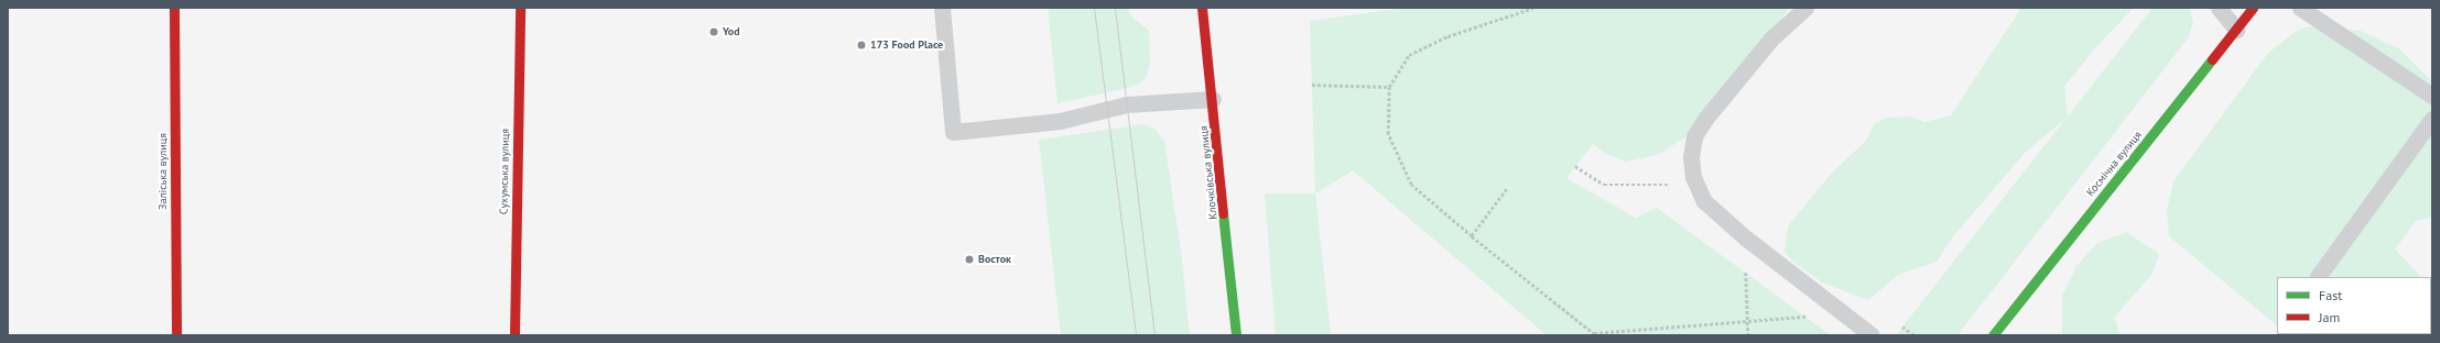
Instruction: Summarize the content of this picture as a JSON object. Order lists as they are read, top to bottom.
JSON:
{
  "streets": {
    "street": [
      "Космічна вулиця",
      "Заліська вулиця",
      "Сухумська вулиця",
      "Клочківська вулиця"
    ]
  },
  "places": ["Yod", "173 Food Place", "Восток"],
  "legend": ["Fast", "Jam"]
}
